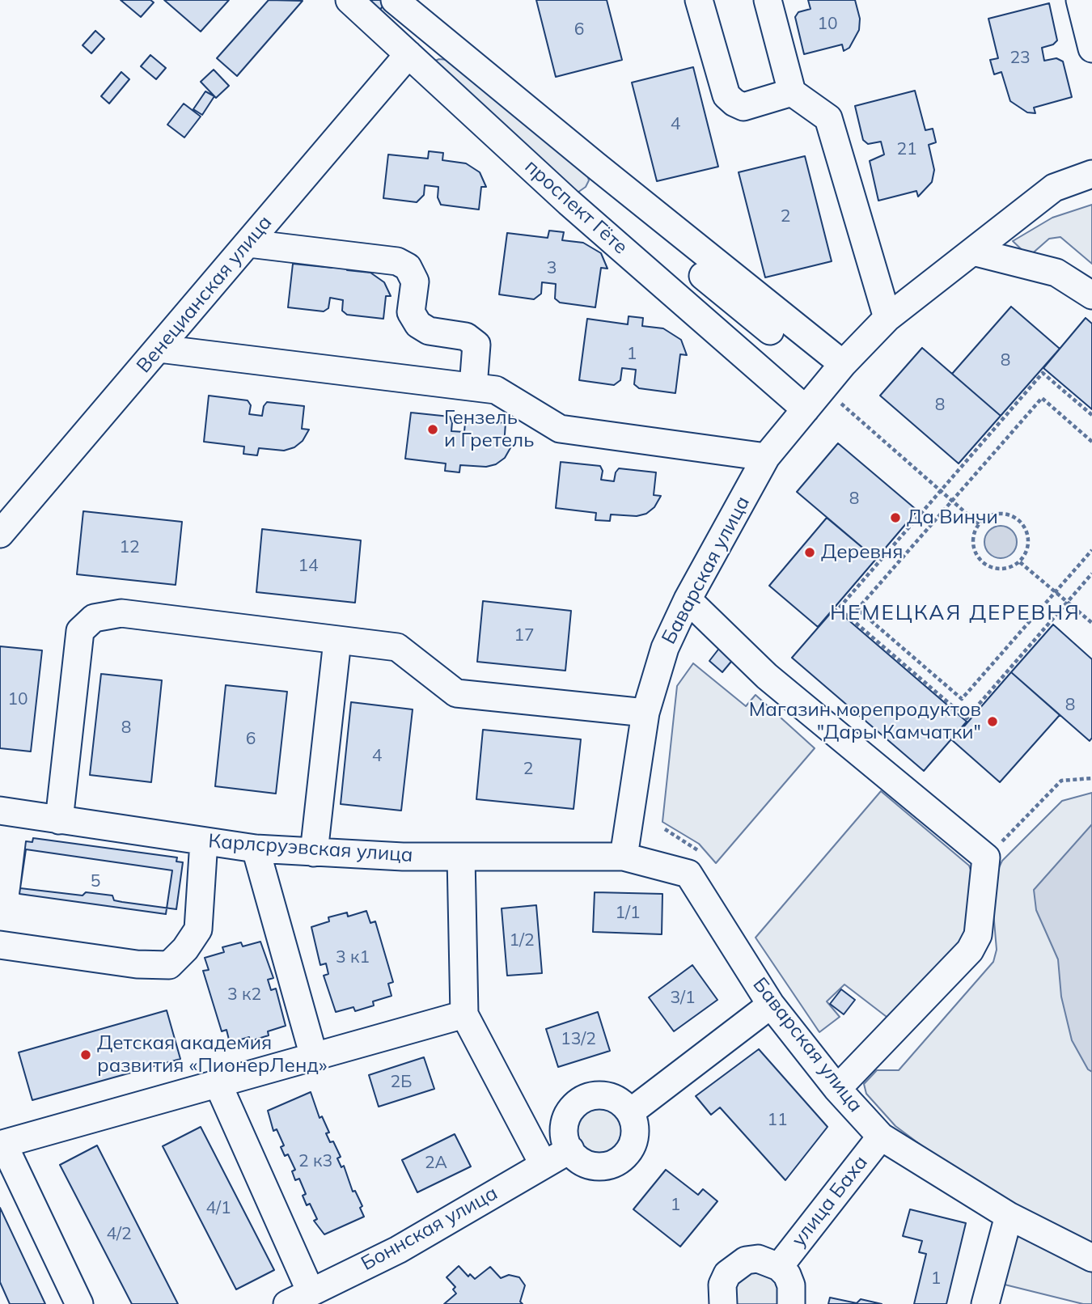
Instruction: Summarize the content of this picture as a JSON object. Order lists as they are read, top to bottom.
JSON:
{
  "streets": {
    "street": [
      "проспект Гёте",
      "Венецианская улица",
      "Баварская улица",
      "Карлсруэвская улица",
      "улица Баха",
      "Боннская улица"
    ]
  },
  "crossings": [
    ["проспект Гёте", "Венецианская улица"],
    ["проспект Гёте", "Баварская улица"],
    ["Баварская улица", "Карлсруэвская улица"],
    ["Баварская улица", "улица Баха"]
  ],
  "districts": ["НЕМЕЦКАЯ ДЕРЕВНЯ"],
  "places": [
    "Гензель и Гретель",
    "Да Винчи",
    "Деревня",
    "Магазин морепродуктов \"Дары Камчатки\"",
    "Детская академия развития «ПионерЛенд»"
  ],
  "house_numbers": [
    "10",
    "6",
    "23",
    "4",
    "21",
    "2",
    "3",
    "1",
    "8",
    "8",
    "8",
    "12",
    "14",
    "17",
    "10",
    "8",
    "8",
    "6",
    "4",
    "2",
    "5",
    "1/1",
    "1/2",
    "3 к1",
    "3 к2",
    "3/1",
    "13/2",
    "2Б",
    "11",
    "2 к3",
    "2А",
    "1",
    "4/1",
    "4/2",
    "1"
  ]
}
